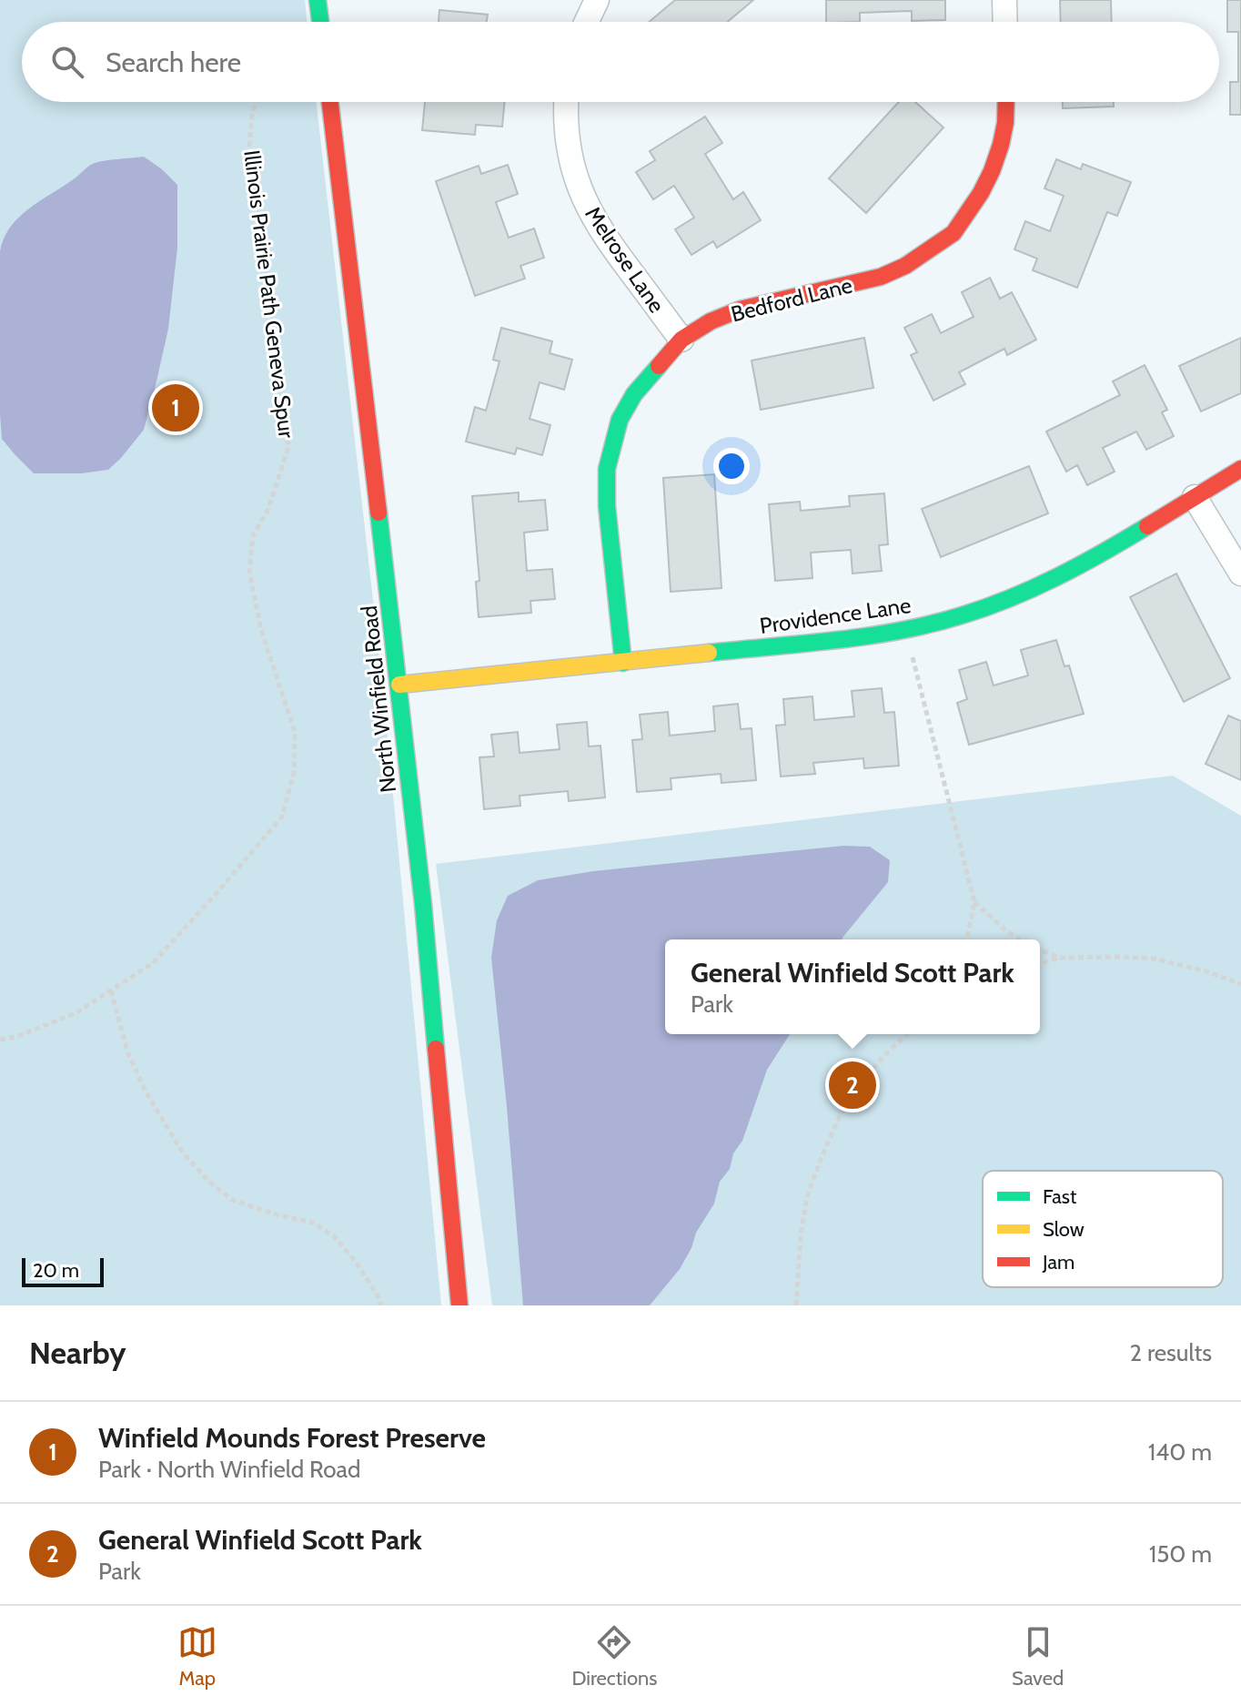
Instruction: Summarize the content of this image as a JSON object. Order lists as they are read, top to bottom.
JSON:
{
  "streets": {
    "street": [
      "Melrose Lane",
      "Bedford Lane",
      "Providence Lane",
      "North Winfield Road"
    ],
    "path": ["Illinois Prairie Path Geneva Spur"]
  },
  "crossings": [
    ["Melrose Lane", "Bedford Lane"],
    ["Bedford Lane", "Providence Lane"],
    ["Providence Lane", "North Winfield Road"]
  ],
  "legend": ["Fast", "Slow", "Jam"],
  "scale_bar": "20 m",
  "page": {
    "search": "Search here",
    "pins": ["1", "2"],
    "popup": ["General Winfield Scott Park", "Park"],
    "scale": "20 m",
    "heading": ["Nearby", "2 results"],
    "list": [
      {
        "mark": "1",
        "name": "Winfield Mounds Forest Preserve",
        "note": "Park · North Winfield Road",
        "value": "140 m"
      },
      {
        "mark": "2",
        "name": "General Winfield Scott Park",
        "note": "Park",
        "value": "150 m"
      }
    ],
    "nav": ["Map", "Directions", "Saved"]
  }
}
